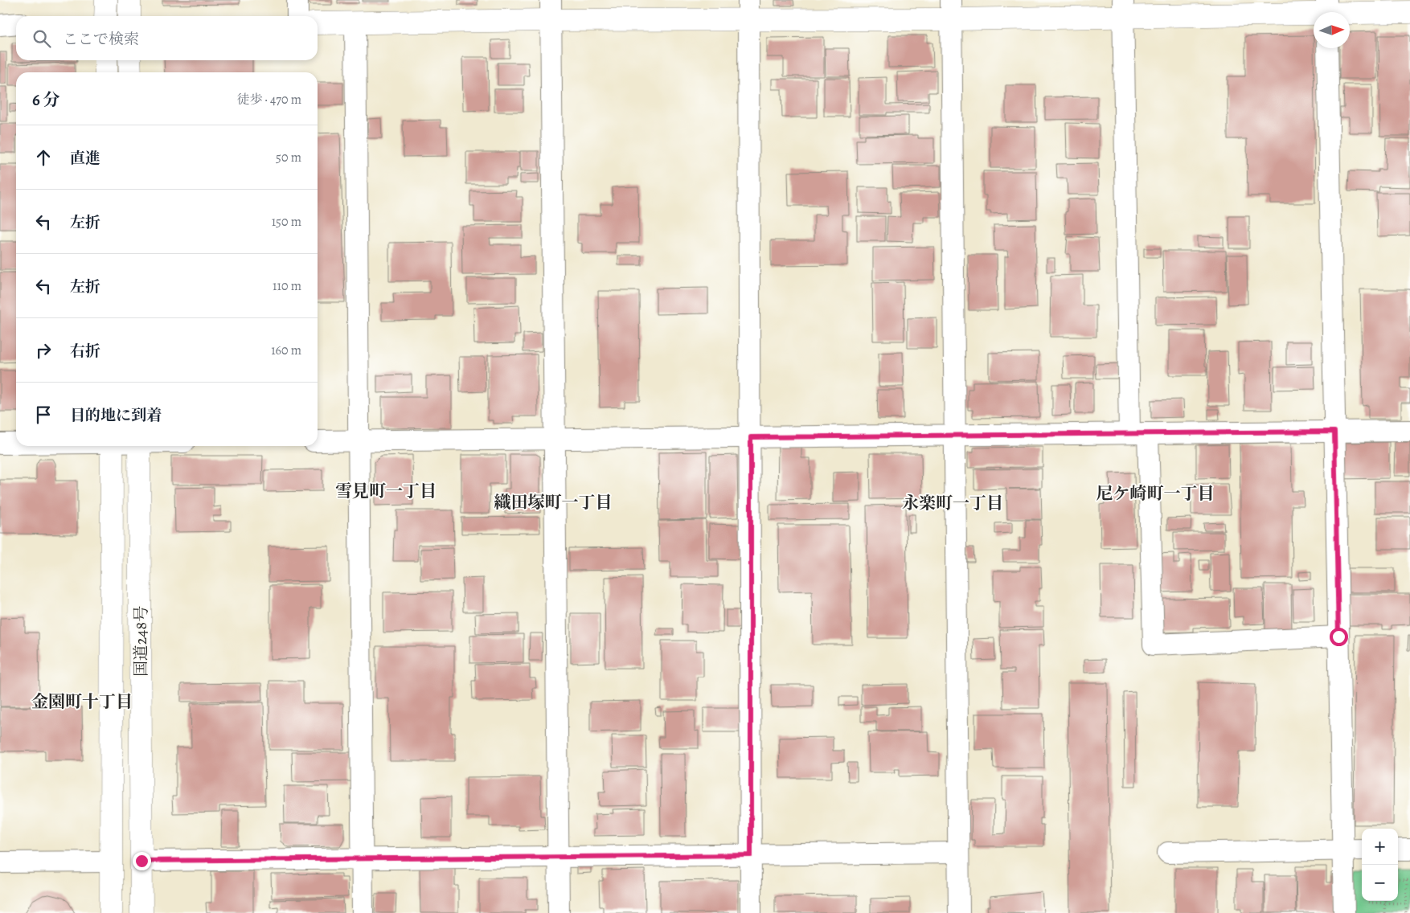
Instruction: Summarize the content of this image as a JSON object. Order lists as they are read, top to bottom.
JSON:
{
  "streets": {
    "main road": ["国道248号"]
  },
  "districts": [
    "雪見町一丁目",
    "尼ケ崎町一丁目",
    "織田塚町一丁目",
    "永楽町一丁目",
    "金園町十丁目"
  ],
  "north": "right",
  "page": {
    "search": "ここで検索",
    "heading": ["6 分", "徒歩 · 470 m"],
    "list": [
      ["直進", "50 m"],
      ["左折", "150 m"],
      ["左折", "110 m"],
      ["右折", "160 m"],
      "目的地に到着"
    ],
    "map_buttons": ["+", "−"]
  }
}
